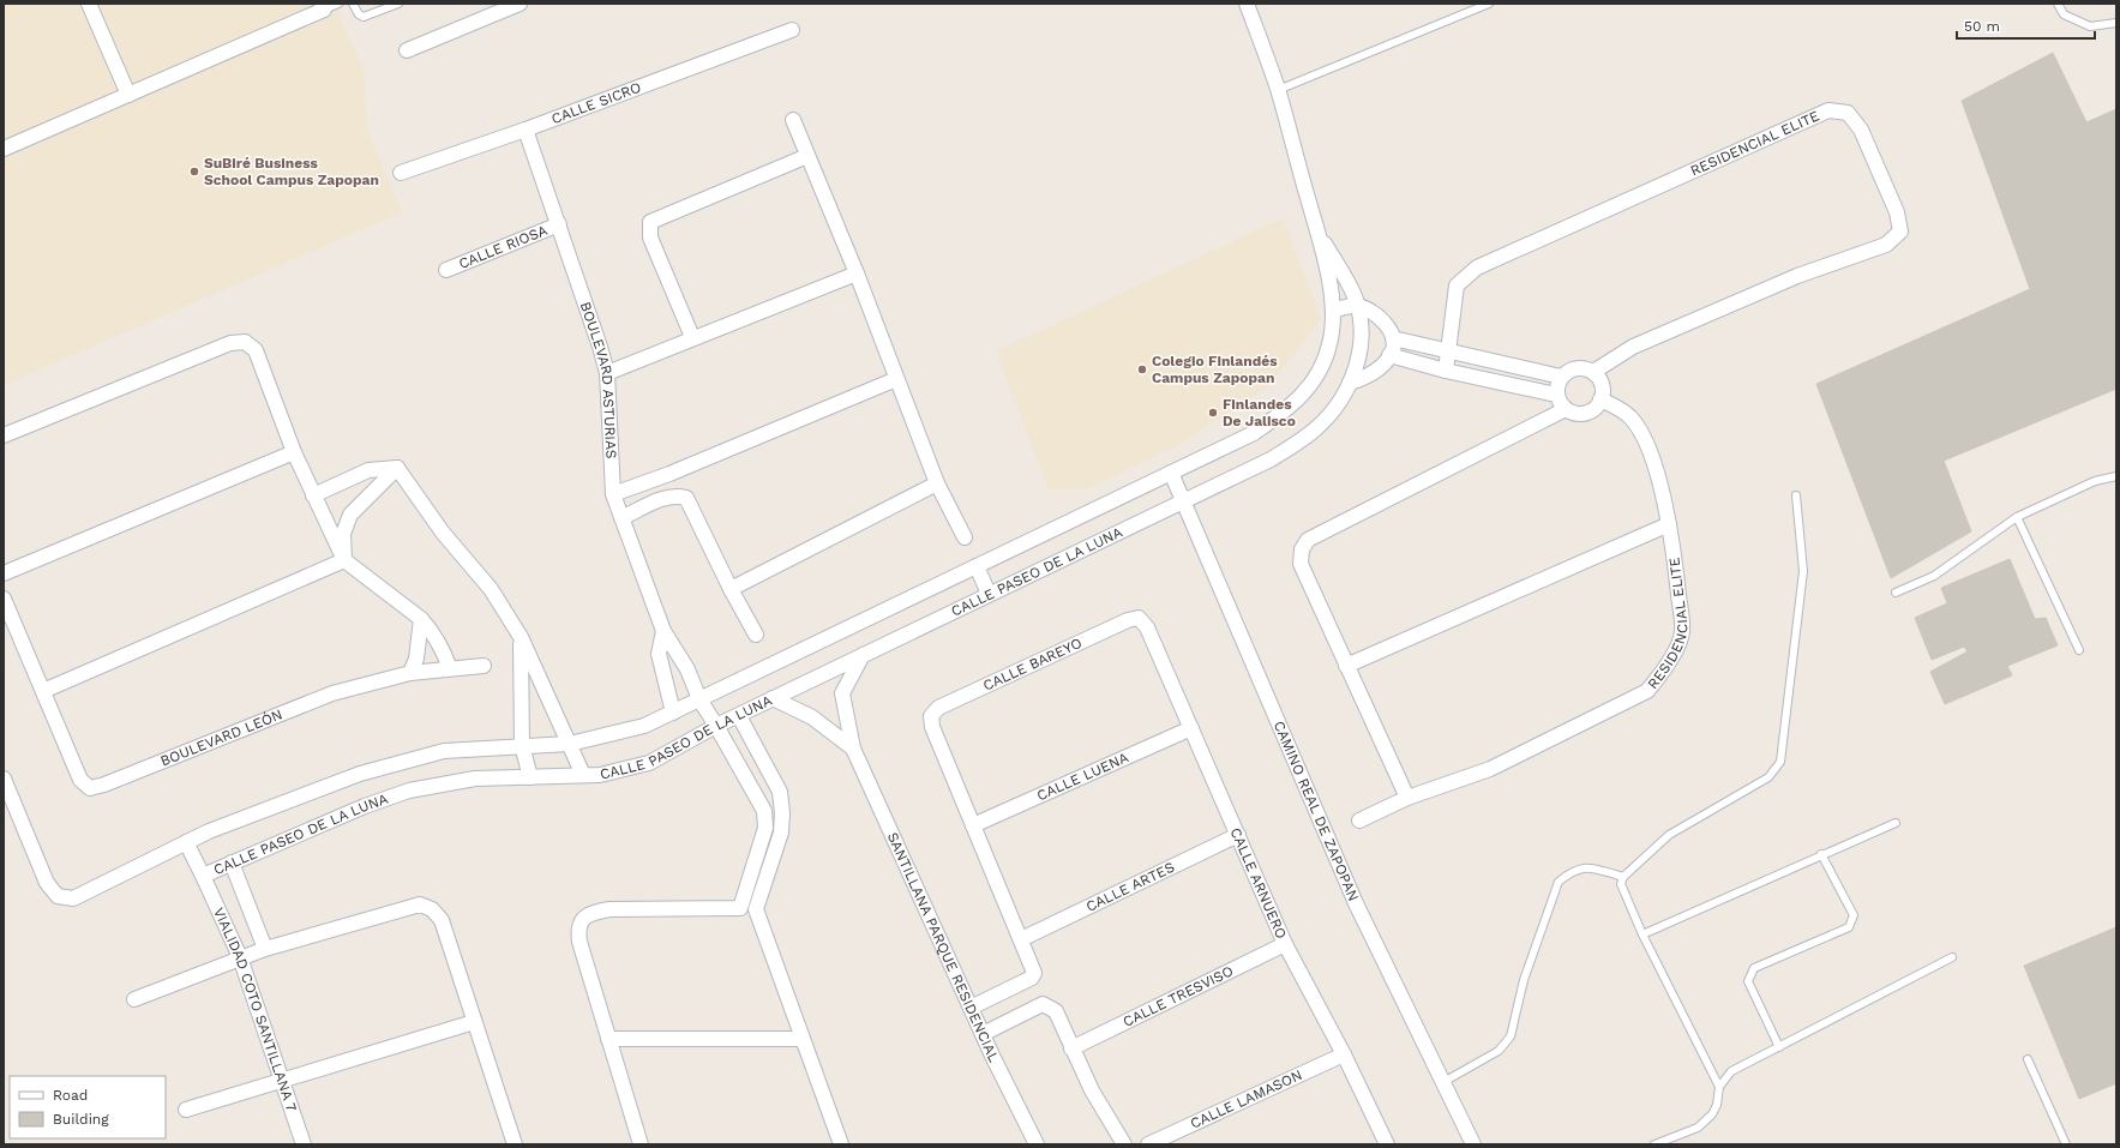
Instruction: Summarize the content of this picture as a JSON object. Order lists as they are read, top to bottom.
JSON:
{
  "streets": {
    "street": [
      "CALLE SICRO",
      "RESIDENCIAL ELITE",
      "CALLE RIOSA",
      "BOULEVARD ASTURIAS",
      "CALLE PASEO DE LA LUNA",
      "CALLE BAREYO",
      "BOULEVARD LEÓN",
      "CALLE LUENA",
      "CAMINO REAL DE ZAPOPAN",
      "CALLE ARNUERO",
      "CALLE ARTES",
      "SANTILLANA PARQUE RESIDENCIAL",
      "CALLE TRESVISO",
      "VIALIDAD COTO SANTILLANA 7",
      "CALLE LAMASON"
    ]
  },
  "crossings": [
    ["CALLE SICRO", "BOULEVARD ASTURIAS"],
    ["CALLE RIOSA", "BOULEVARD ASTURIAS"],
    ["BOULEVARD ASTURIAS", "CALLE PASEO DE LA LUNA"],
    ["CALLE PASEO DE LA LUNA", "CAMINO REAL DE ZAPOPAN"],
    ["CALLE PASEO DE LA LUNA", "VIALIDAD COTO SANTILLANA 7"],
    ["CALLE BAREYO", "CALLE LUENA"],
    ["CALLE BAREYO", "CALLE ARNUERO"],
    ["CALLE LUENA", "CALLE ARNUERO"],
    ["CALLE ARNUERO", "CALLE ARTES"],
    ["CALLE ARNUERO", "CALLE TRESVISO"],
    ["CALLE ARNUERO", "CALLE LAMASON"]
  ],
  "places": ["SuBiré Business School Campus Zapopan", "Colegio Finlandés Campus Zapopan", "Finlandes De Jalisco"],
  "legend": ["Road", "Building"],
  "scale_bar": "50 m"
}
